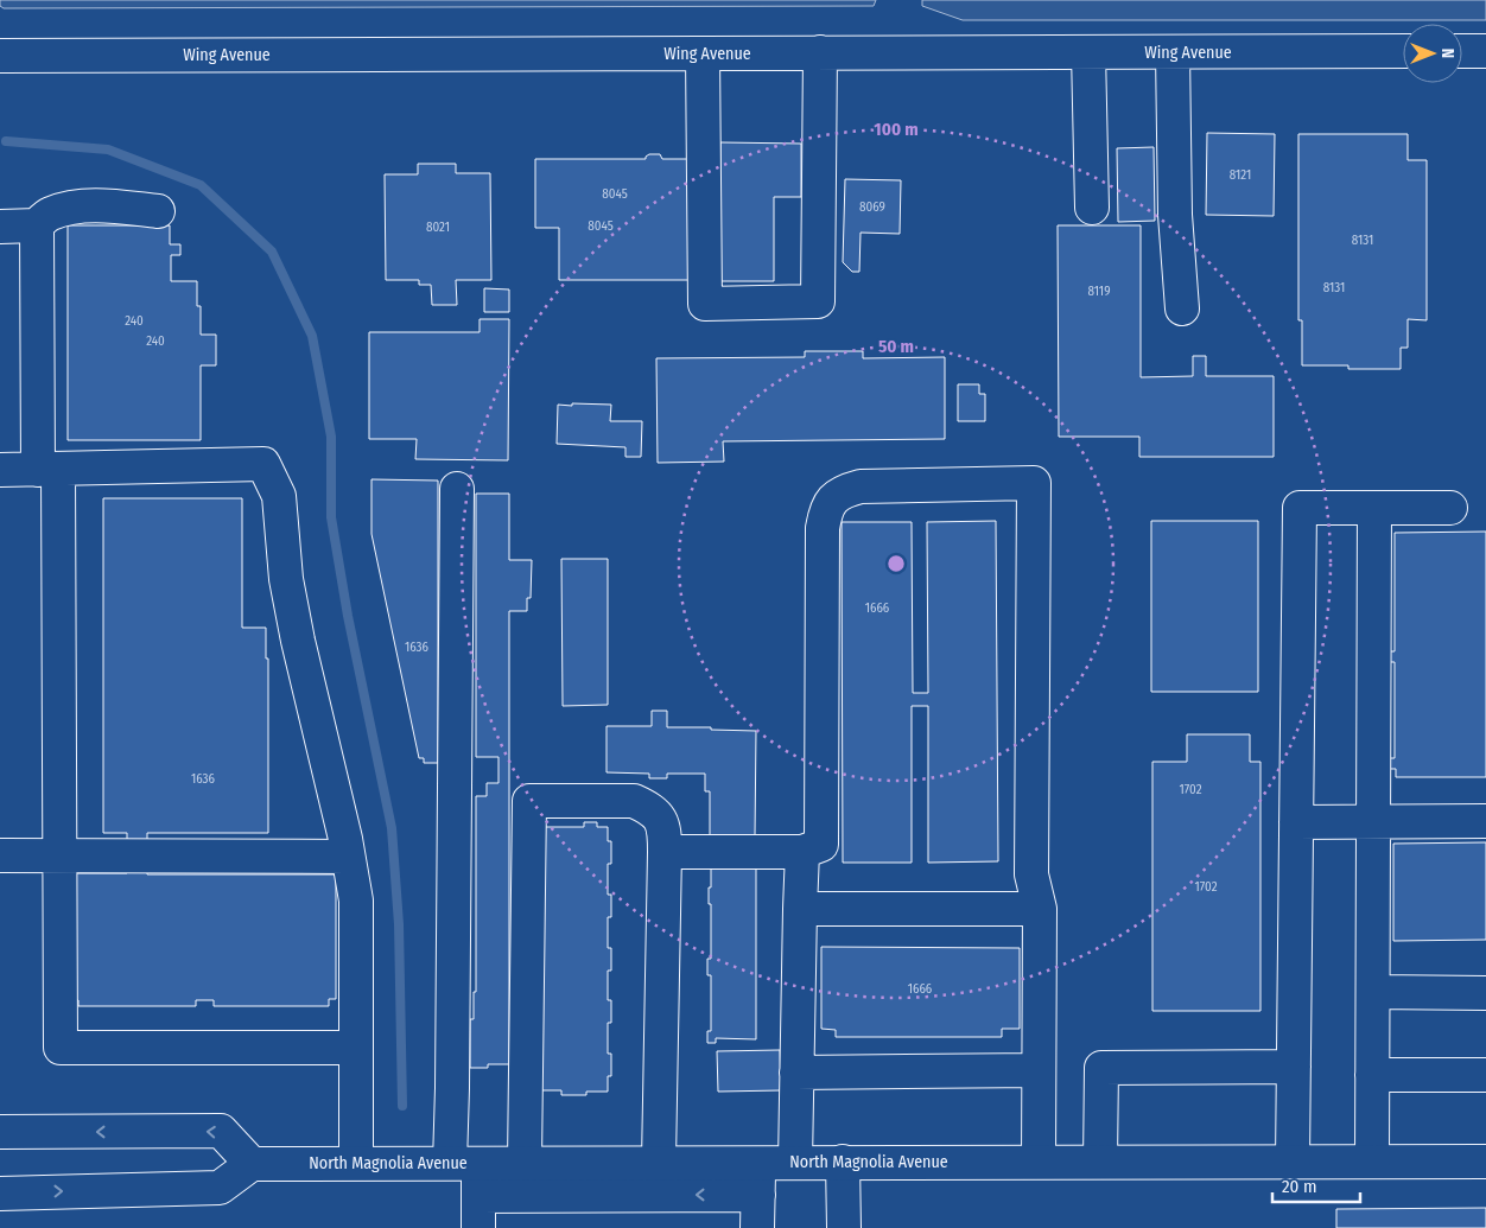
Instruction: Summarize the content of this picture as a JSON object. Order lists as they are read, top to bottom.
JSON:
{
  "streets": {
    "main road": ["Wing Avenue", "North Magnolia Avenue"]
  },
  "house_numbers": [
    "8121",
    "8045",
    "8069",
    "8045",
    "8021",
    "8131",
    "8131",
    "8119",
    "240",
    "240",
    "1666",
    "1636",
    "1636",
    "1702",
    "1702",
    "1666"
  ],
  "scale_bar": "20 m",
  "north": "right",
  "rings": ["100 m", "50 m"]
}
